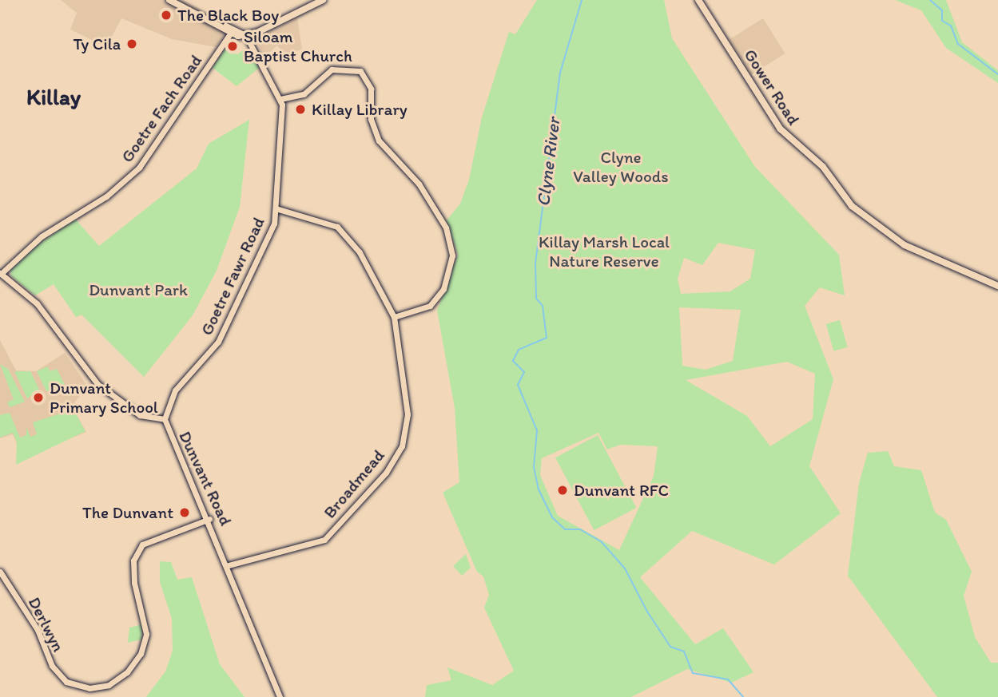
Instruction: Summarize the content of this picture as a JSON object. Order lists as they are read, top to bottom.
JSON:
{
  "streets": {
    "main road": ["Gower Road"],
    "street": [
      "Goetre Fach Road",
      "Goetre Fawr Road",
      "Dunvant Road",
      "Broadmead",
      "Derlwyn"
    ]
  },
  "crossings": [
    ["Goetre Fach Road", "Dunvant Road"],
    ["Goetre Fawr Road", "Dunvant Road"],
    ["Goetre Fawr Road", "Broadmead"],
    ["Dunvant Road", "Broadmead"],
    ["Dunvant Road", "Derlwyn"]
  ],
  "districts": ["Killay"],
  "water": ["Clyne River"],
  "parks": ["Clyne Valley Woods", "Killay Marsh Local Nature Reserve", "Dunvant Park"],
  "places": [
    "The Black Boy",
    "Ty Cila",
    "Siloam Baptist Church",
    "Killay Library",
    "Dunvant Primary School",
    "Dunvant RFC",
    "The Dunvant"
  ]
}
